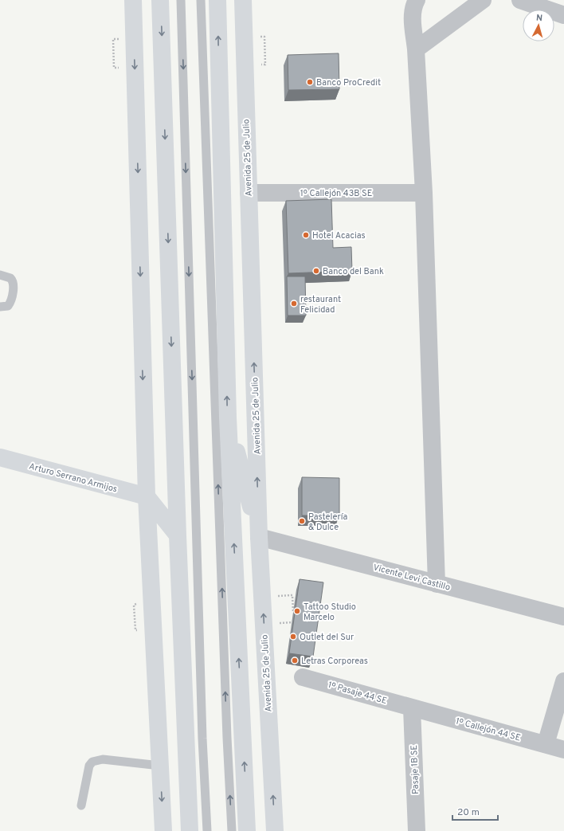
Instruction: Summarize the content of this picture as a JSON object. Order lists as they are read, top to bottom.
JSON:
{
  "streets": {
    "main road": ["Avenida 25 de Julio", "Arturo Serrano Armijos"],
    "street": [
      "1º Callejón 43B SE",
      "Vicente Levi Castillo",
      "1º Pasaje 44 SE",
      "1º Callejón 44 SE",
      "Pasaje 1B SE"
    ]
  },
  "crossings": [
    ["Avenida 25 de Julio", "1º Callejón 43B SE"],
    ["Avenida 25 de Julio", "Vicente Levi Castillo"],
    ["1º Pasaje 44 SE", "1º Callejón 44 SE"],
    ["1º Pasaje 44 SE", "Pasaje 1B SE"],
    ["1º Callejón 44 SE", "Pasaje 1B SE"]
  ],
  "places": [
    "Banco ProCredit",
    "Hotel Acacias",
    "Banco del Bank",
    "restaurant Felicidad",
    "Pastelería & Dulce",
    "Tattoo Studio Marcelo",
    "Outlet del Sur",
    "Letras Corporeas"
  ],
  "scale_bar": "20 m",
  "north": "top"
}
